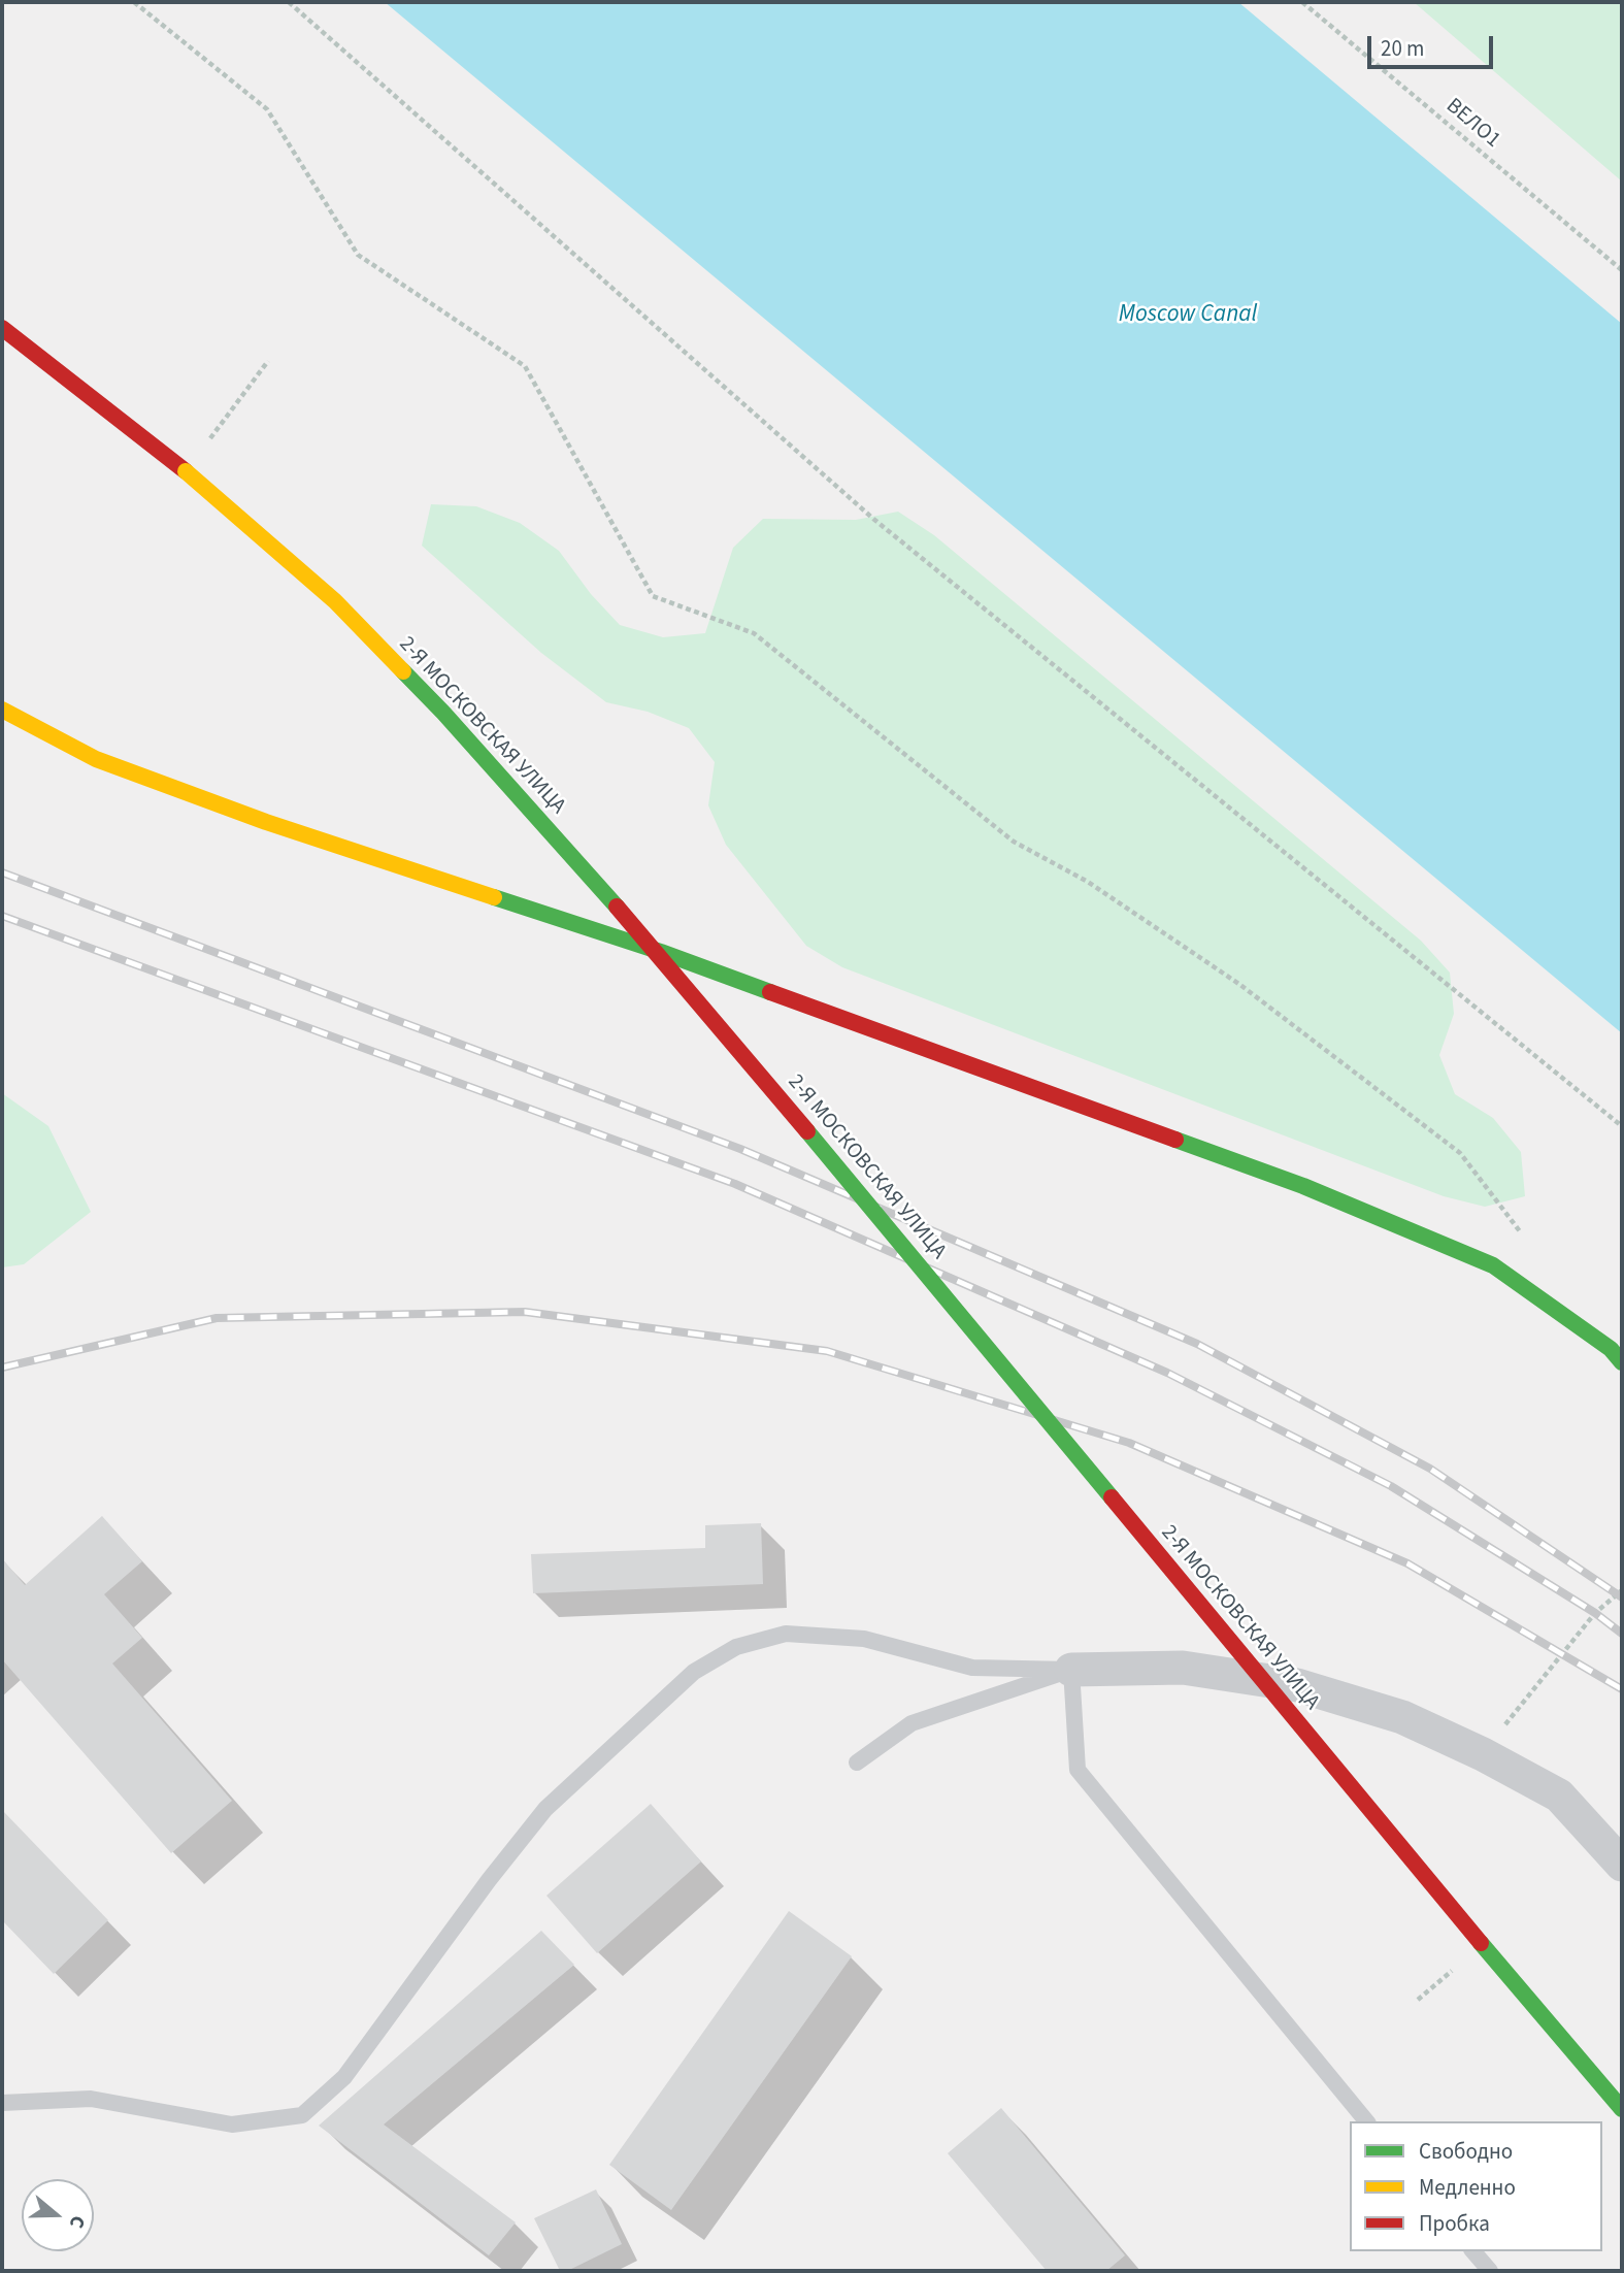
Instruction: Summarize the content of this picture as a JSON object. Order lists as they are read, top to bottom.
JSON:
{
  "streets": {
    "main road": ["2-Я МОСКОВСКАЯ УЛИЦА"],
    "path": ["ВЕЛО1"]
  },
  "water": ["Moscow Canal"],
  "legend": ["Свободно", "Медленно", "Пробка"],
  "scale_bar": "20 m",
  "north": "right"
}
